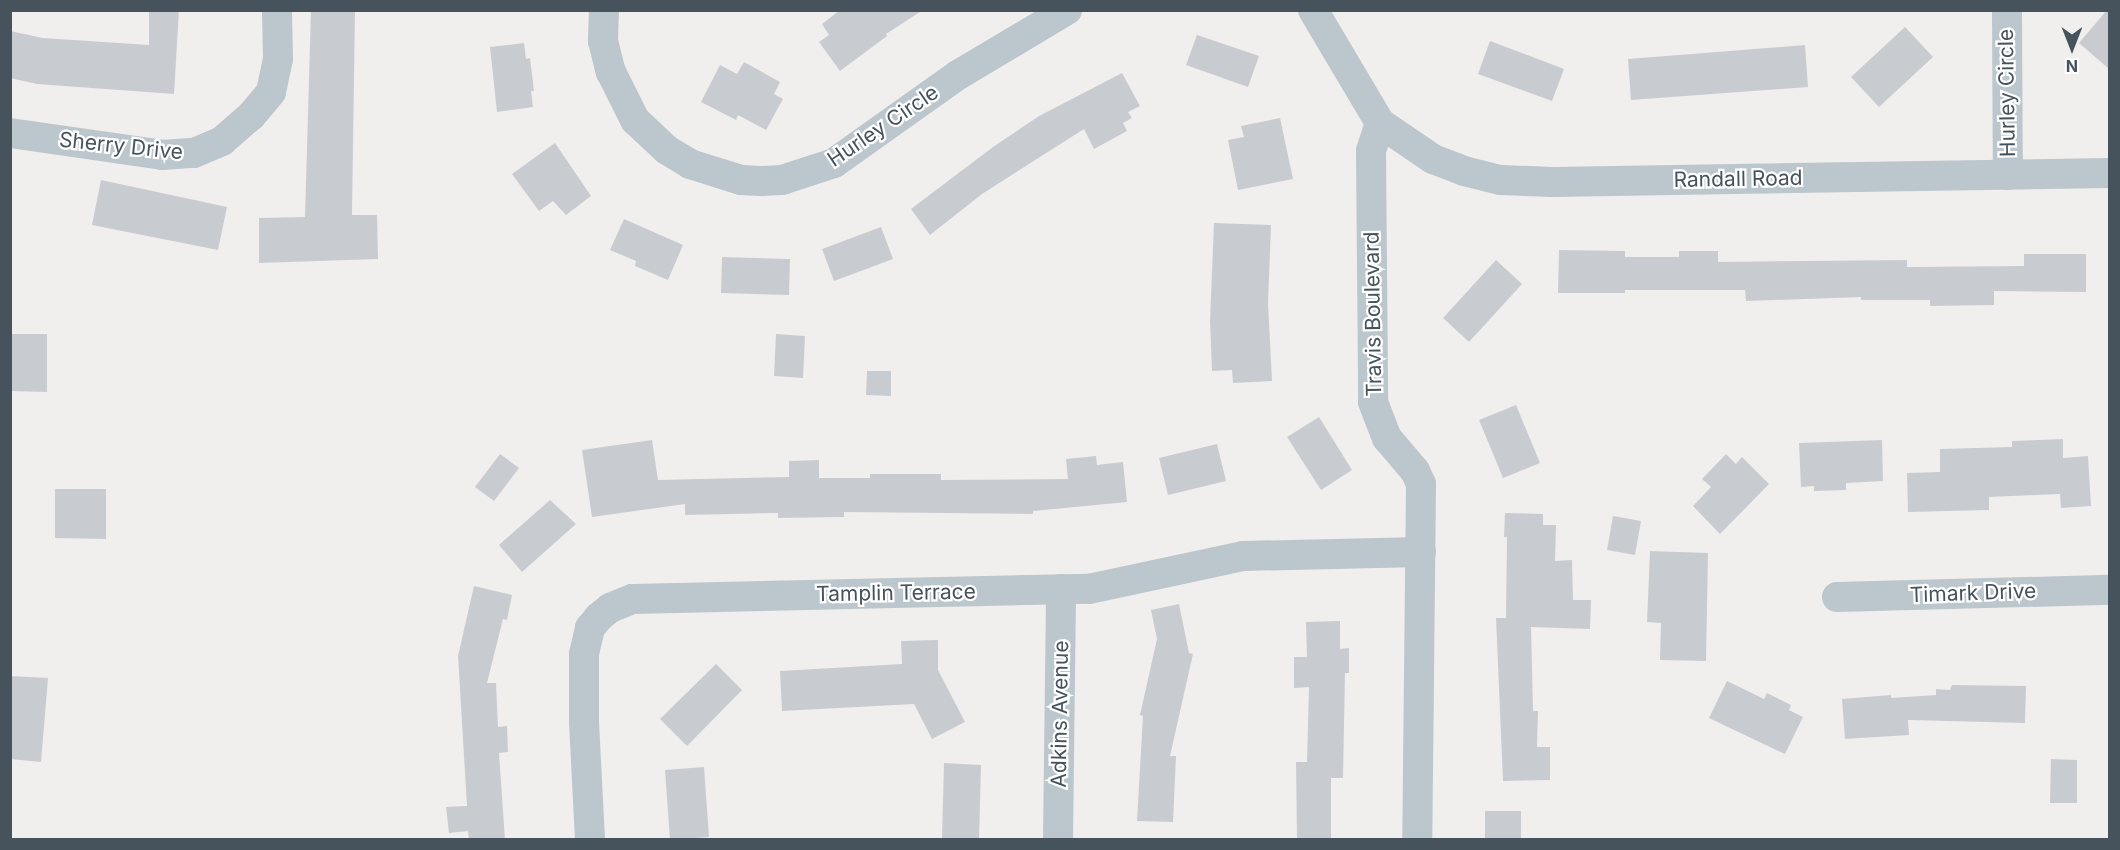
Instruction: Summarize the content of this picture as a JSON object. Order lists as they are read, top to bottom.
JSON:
{
  "streets": {
    "street": [
      "Hurley Circle",
      "Sherry Drive",
      "Randall Road",
      "Travis Boulevard",
      "Tamplin Terrace",
      "Timark Drive",
      "Adkins Avenue"
    ]
  },
  "crossings": [
    ["Hurley Circle", "Randall Road"],
    ["Randall Road", "Travis Boulevard"],
    ["Travis Boulevard", "Tamplin Terrace"],
    ["Tamplin Terrace", "Adkins Avenue"]
  ],
  "north": "bottom"
}
